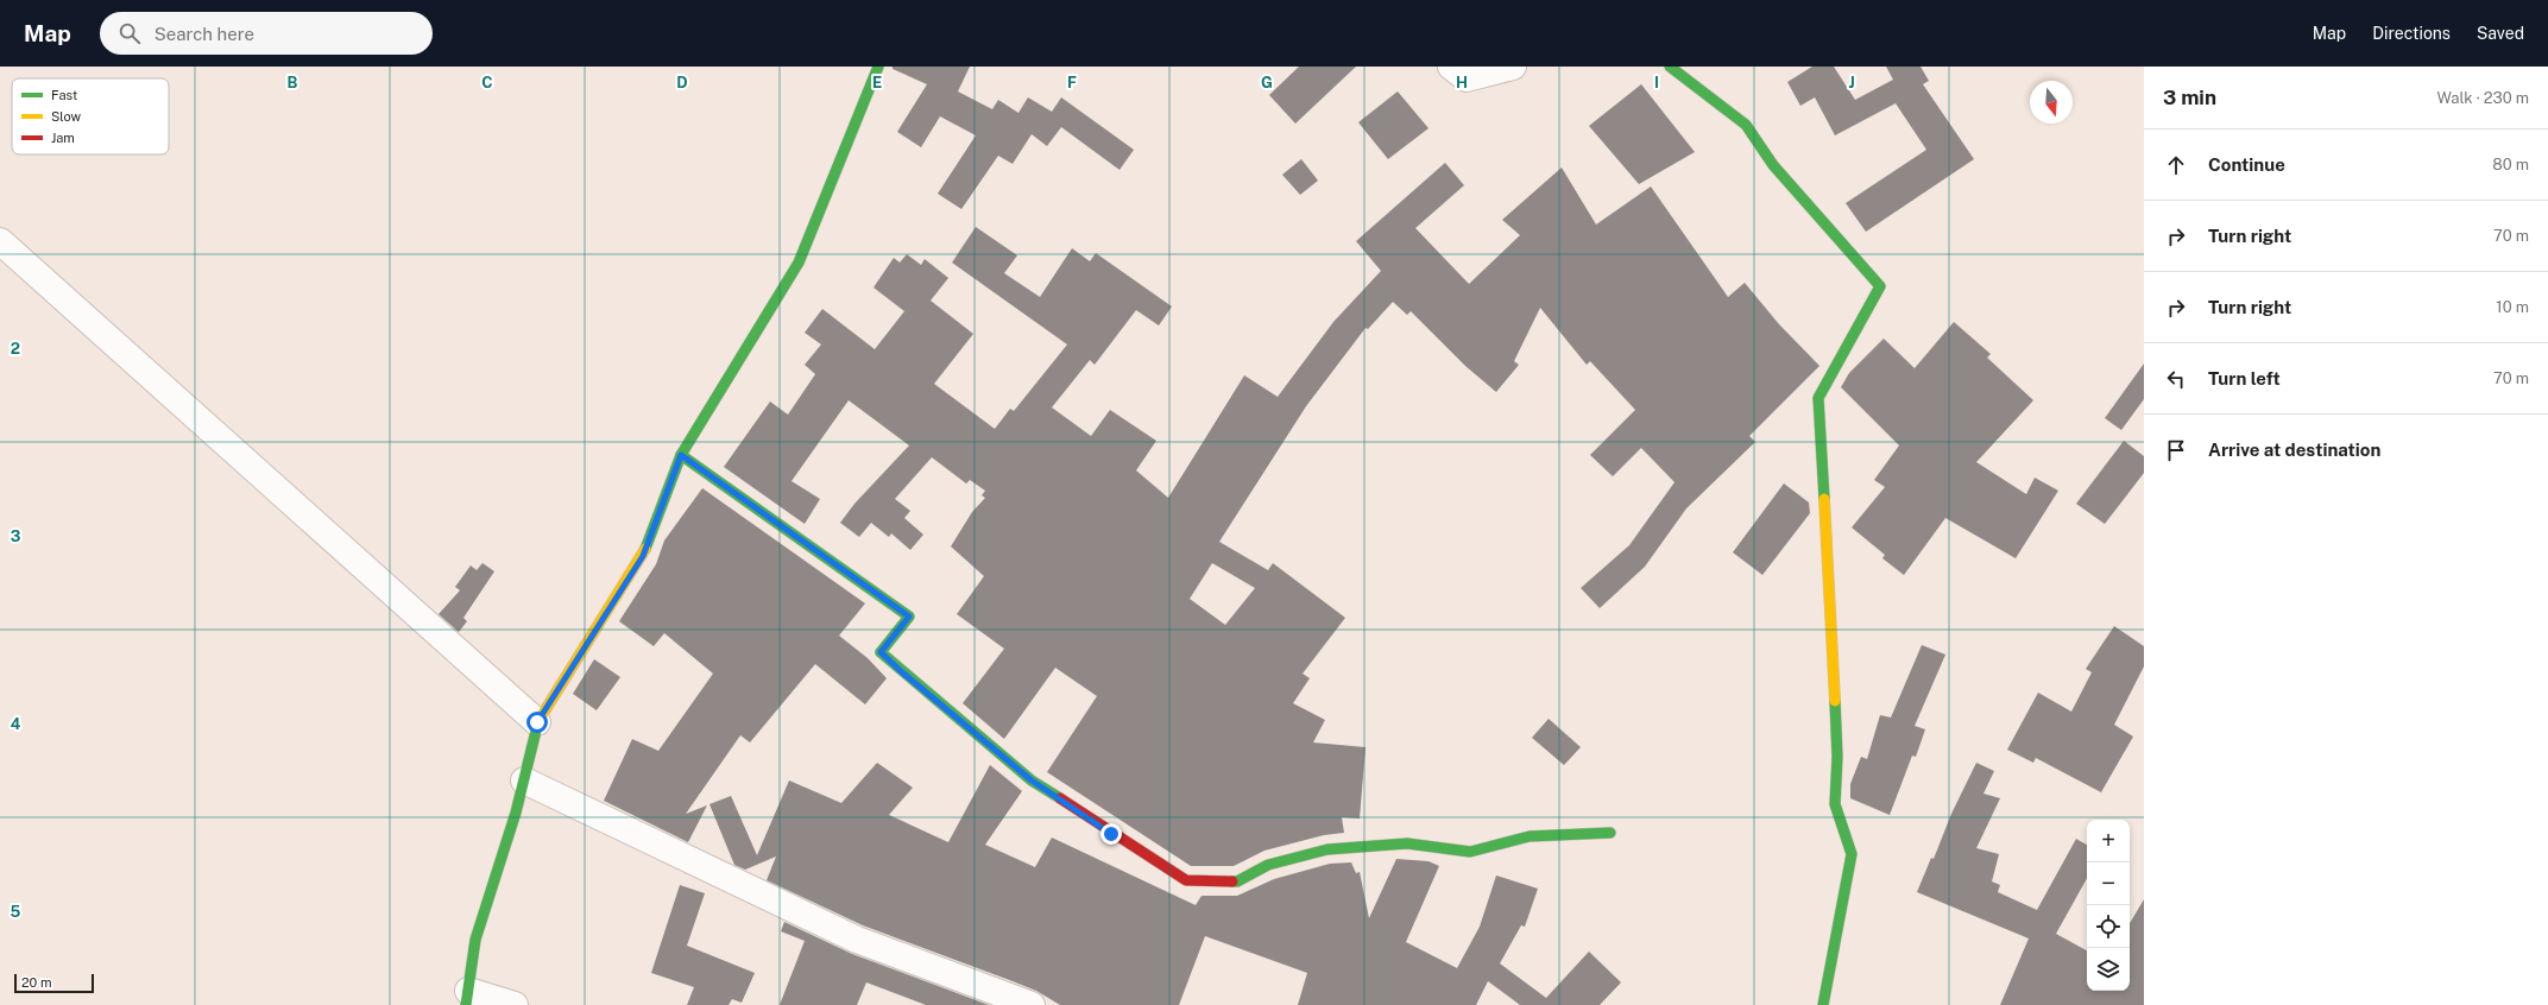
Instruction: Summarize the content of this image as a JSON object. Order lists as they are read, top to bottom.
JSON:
{
  "legend": ["Fast", "Slow", "Jam"],
  "scale_bar": "20 m",
  "north": "bottom",
  "page": {
    "header": "Map",
    "search": "Search here",
    "nav": ["Map", "Directions", "Saved"],
    "heading": ["3 min", "Walk · 230 m"],
    "list": [
      ["Continue", "80 m"],
      ["Turn right", "70 m"],
      ["Turn right", "10 m"],
      ["Turn left", "70 m"],
      "Arrive at destination"
    ],
    "map_buttons": ["+", "−"],
    "scale": "20 m"
  },
  "grid": {
    "columns": [
      "B",
      "C",
      "D",
      "E",
      "F",
      "G",
      "H",
      "I",
      "J"
    ],
    "rows": [
      "2",
      "3",
      "4",
      "5"
    ]
  }
}
